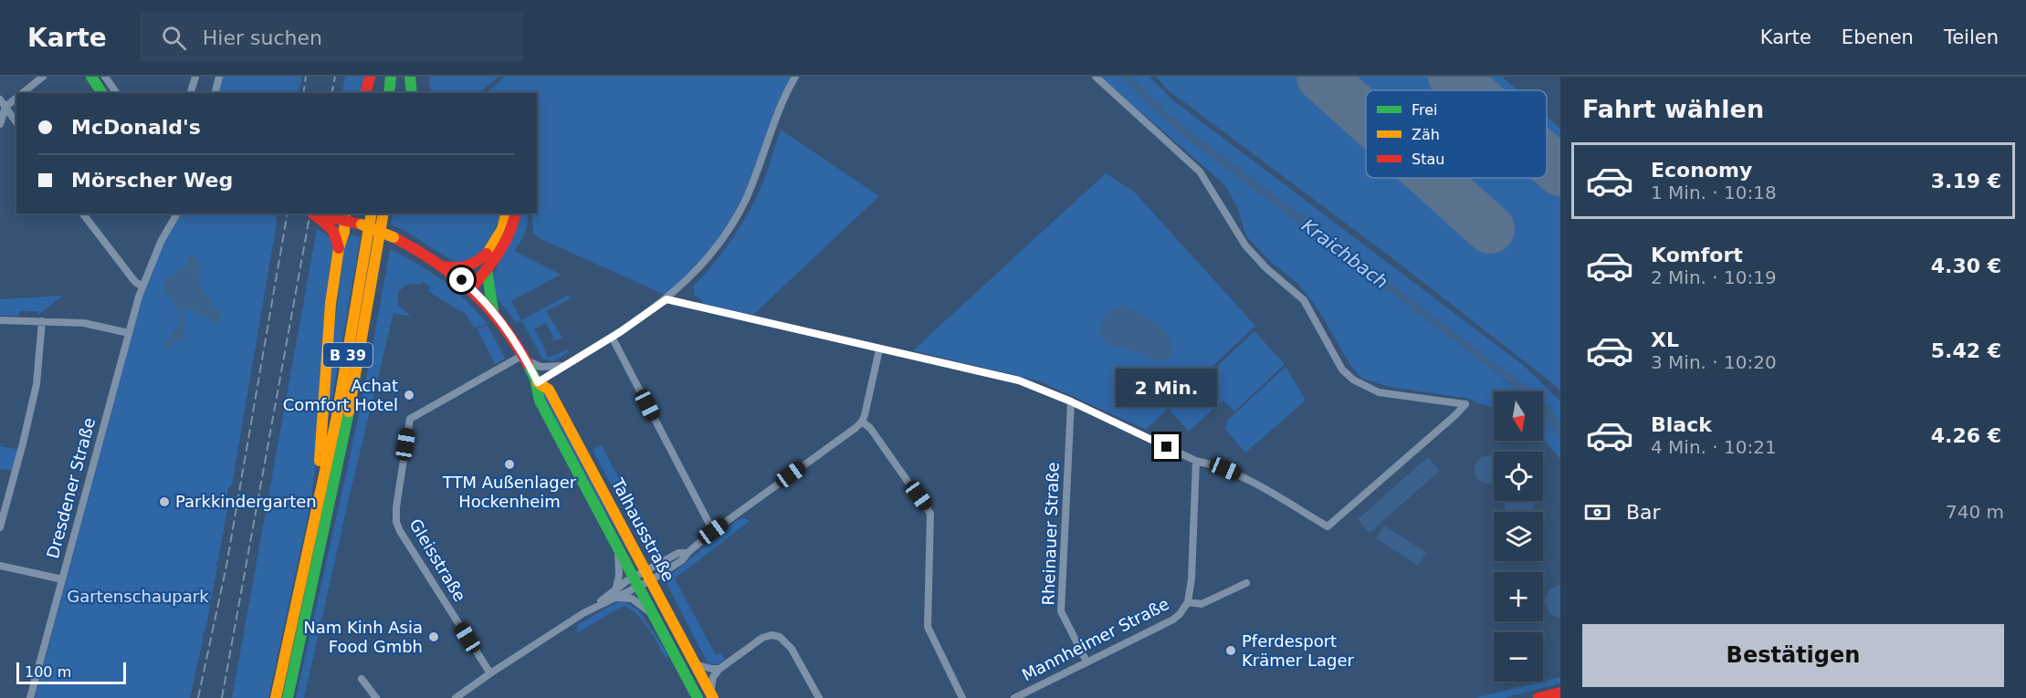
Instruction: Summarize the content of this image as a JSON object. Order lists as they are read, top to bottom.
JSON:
{
  "streets": {
    "main road": ["B 39", "Talhausstraße"],
    "street": [
      "Dresdener Straße",
      "Rheinauer Straße",
      "Gleisstraße",
      "Mannheimer Straße"
    ]
  },
  "crossings": [
    ["B 39", "Talhausstraße"],
    ["Talhausstraße", "Gleisstraße"],
    ["Rheinauer Straße", "Mannheimer Straße"]
  ],
  "water": ["Kraichbach"],
  "parks": ["Gartenschaupark"],
  "places": [
    "Achat Comfort Hotel",
    "TTM Außenlager Hockenheim",
    "Parkkindergarten",
    "Nam Kinh Asia Food Gmbh",
    "Pferdesport Krämer Lager"
  ],
  "legend": ["Frei", "Zäh", "Stau"],
  "scale_bar": "100 m",
  "north": "bottom",
  "page": {
    "header": "Karte",
    "search": "Hier suchen",
    "nav": ["Karte", "Ebenen", "Teilen"],
    "heading": "Fahrt wählen",
    "banner": ["McDonald's", "Mörscher Weg"],
    "list": [
      {
        "name": "Economy",
        "note": "1 Min. · 10:18",
        "value": "3.19 €"
      },
      {
        "name": "Komfort",
        "note": "2 Min. · 10:19",
        "value": "4.30 €"
      },
      {
        "name": "XL",
        "note": "3 Min. · 10:20",
        "value": "5.42 €"
      },
      {
        "name": "Black",
        "note": "4 Min. · 10:21",
        "value": "4.26 €"
      }
    ],
    "bubble": "2 Min.",
    "map_buttons": ["+", "−"],
    "pay": ["Bar", "740 m"],
    "buttons": "Bestätigen",
    "scale": "100 m"
  }
}
